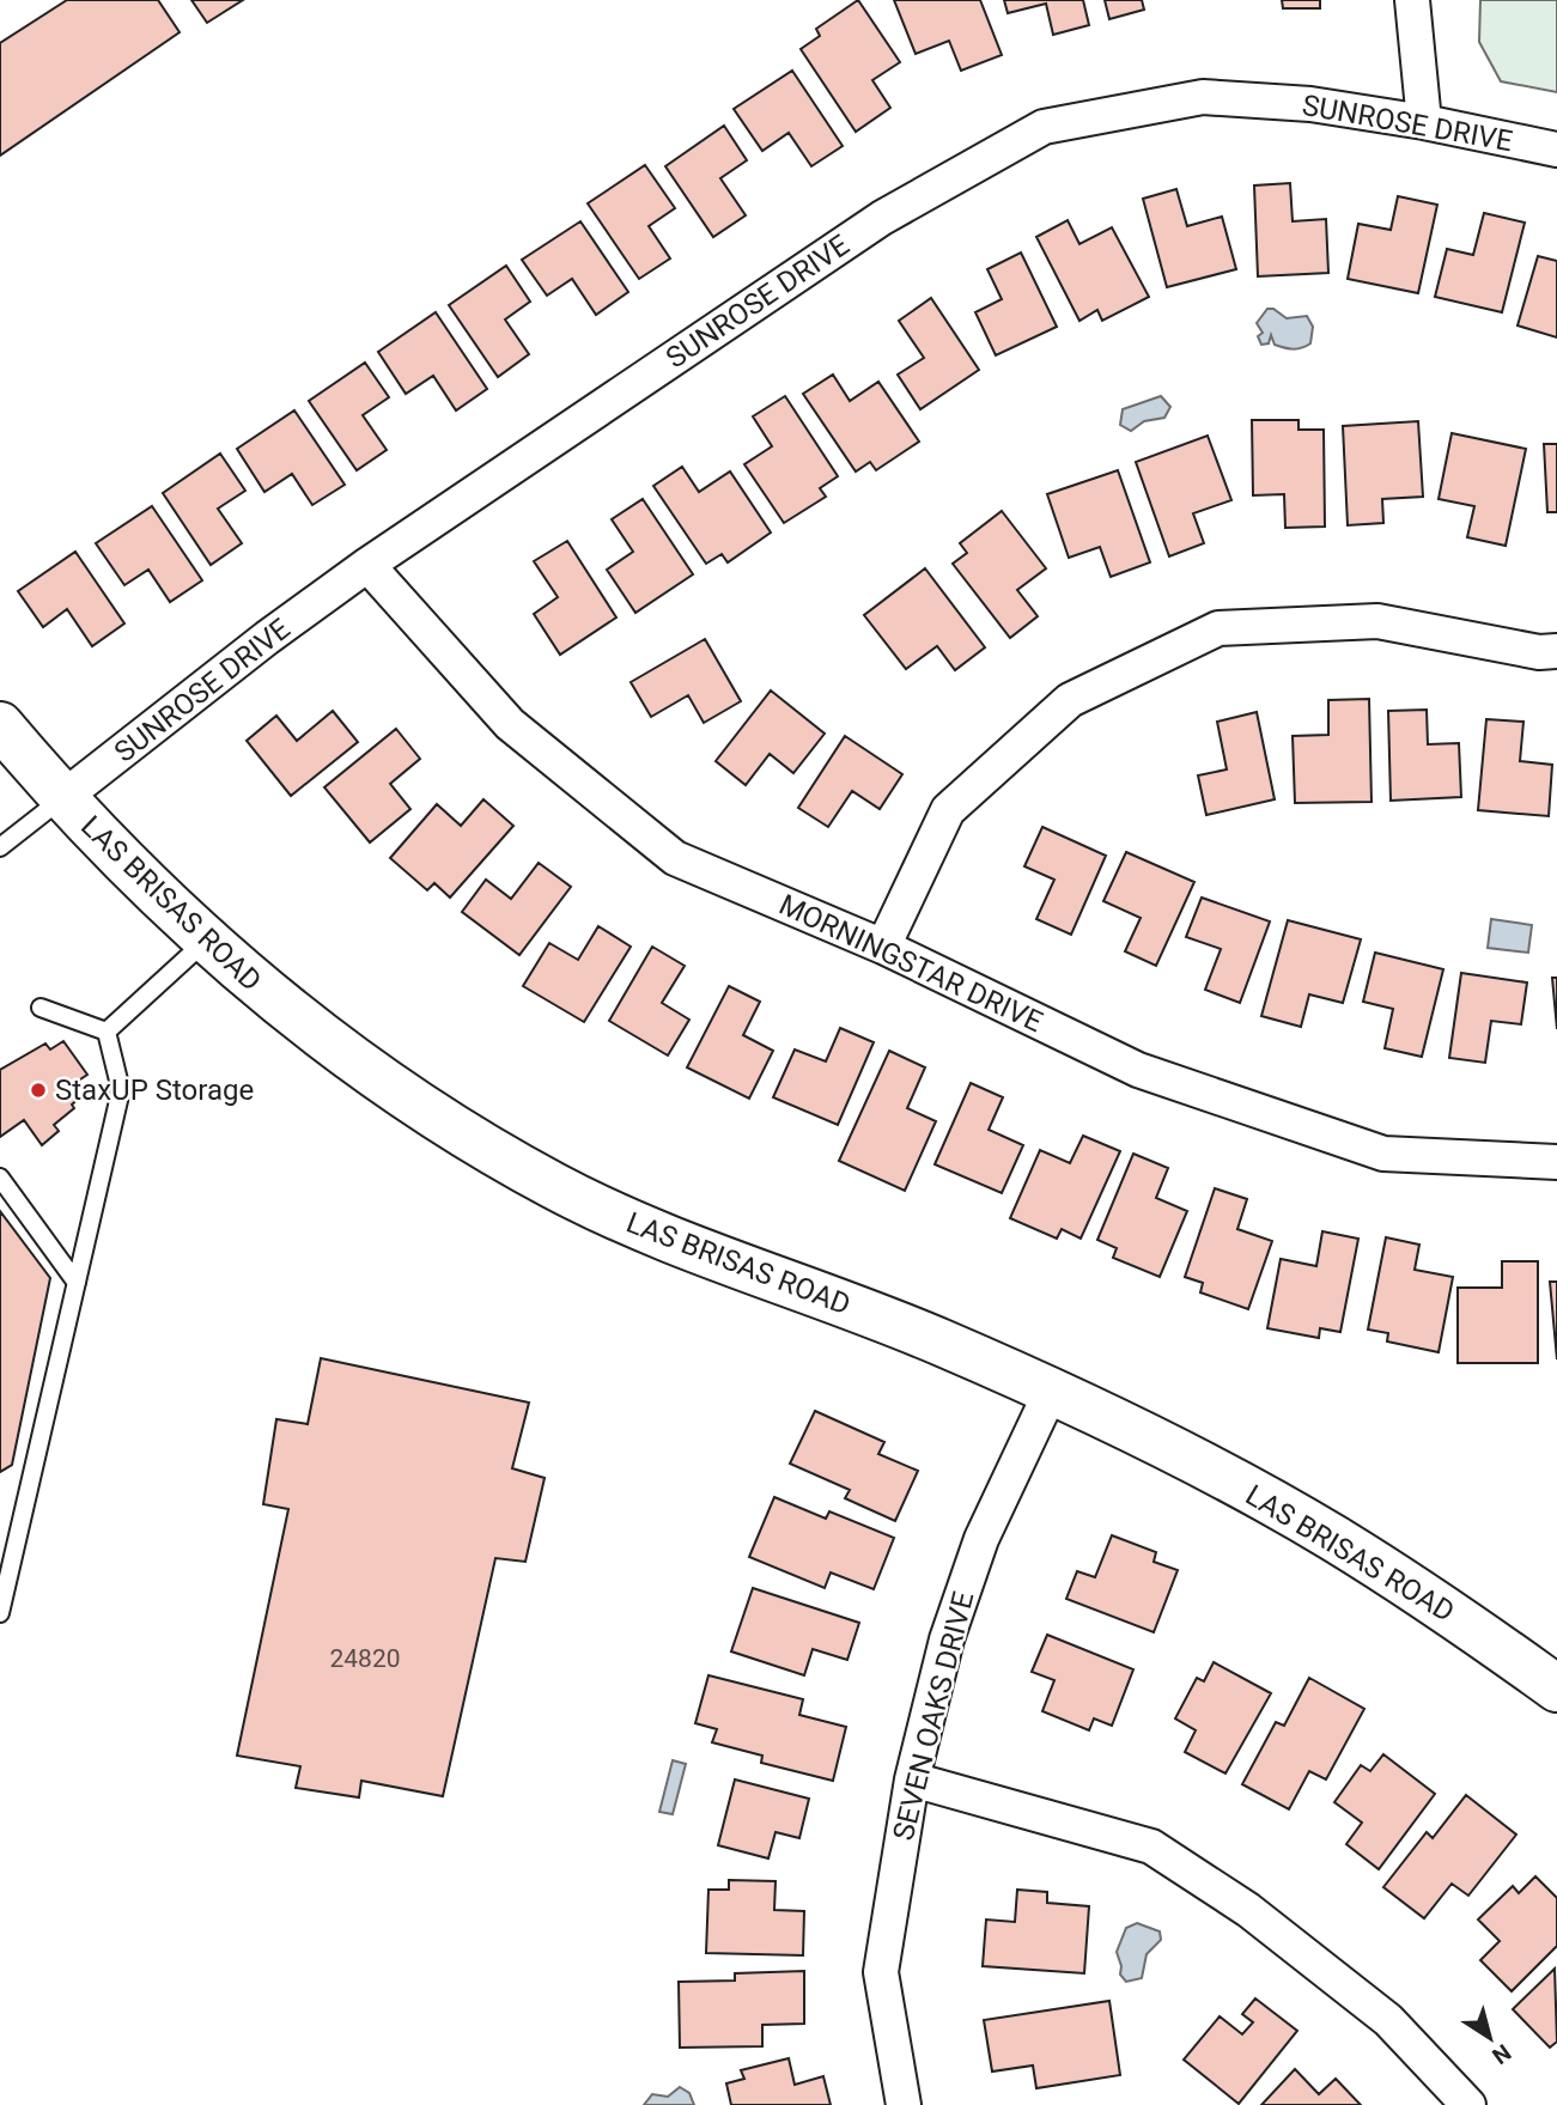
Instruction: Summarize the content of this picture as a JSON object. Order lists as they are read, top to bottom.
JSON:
{
  "streets": {
    "street": [
      "SUNROSE DRIVE",
      "LAS BRISAS ROAD",
      "MORNINGSTAR DRIVE",
      "SEVEN OAKS DRIVE"
    ]
  },
  "crossings": [
    ["SUNROSE DRIVE", "LAS BRISAS ROAD"],
    ["SUNROSE DRIVE", "MORNINGSTAR DRIVE"],
    ["LAS BRISAS ROAD", "SEVEN OAKS DRIVE"]
  ],
  "places": ["StaxUP Storage"],
  "house_numbers": ["24820"],
  "north": "bottom right"
}
